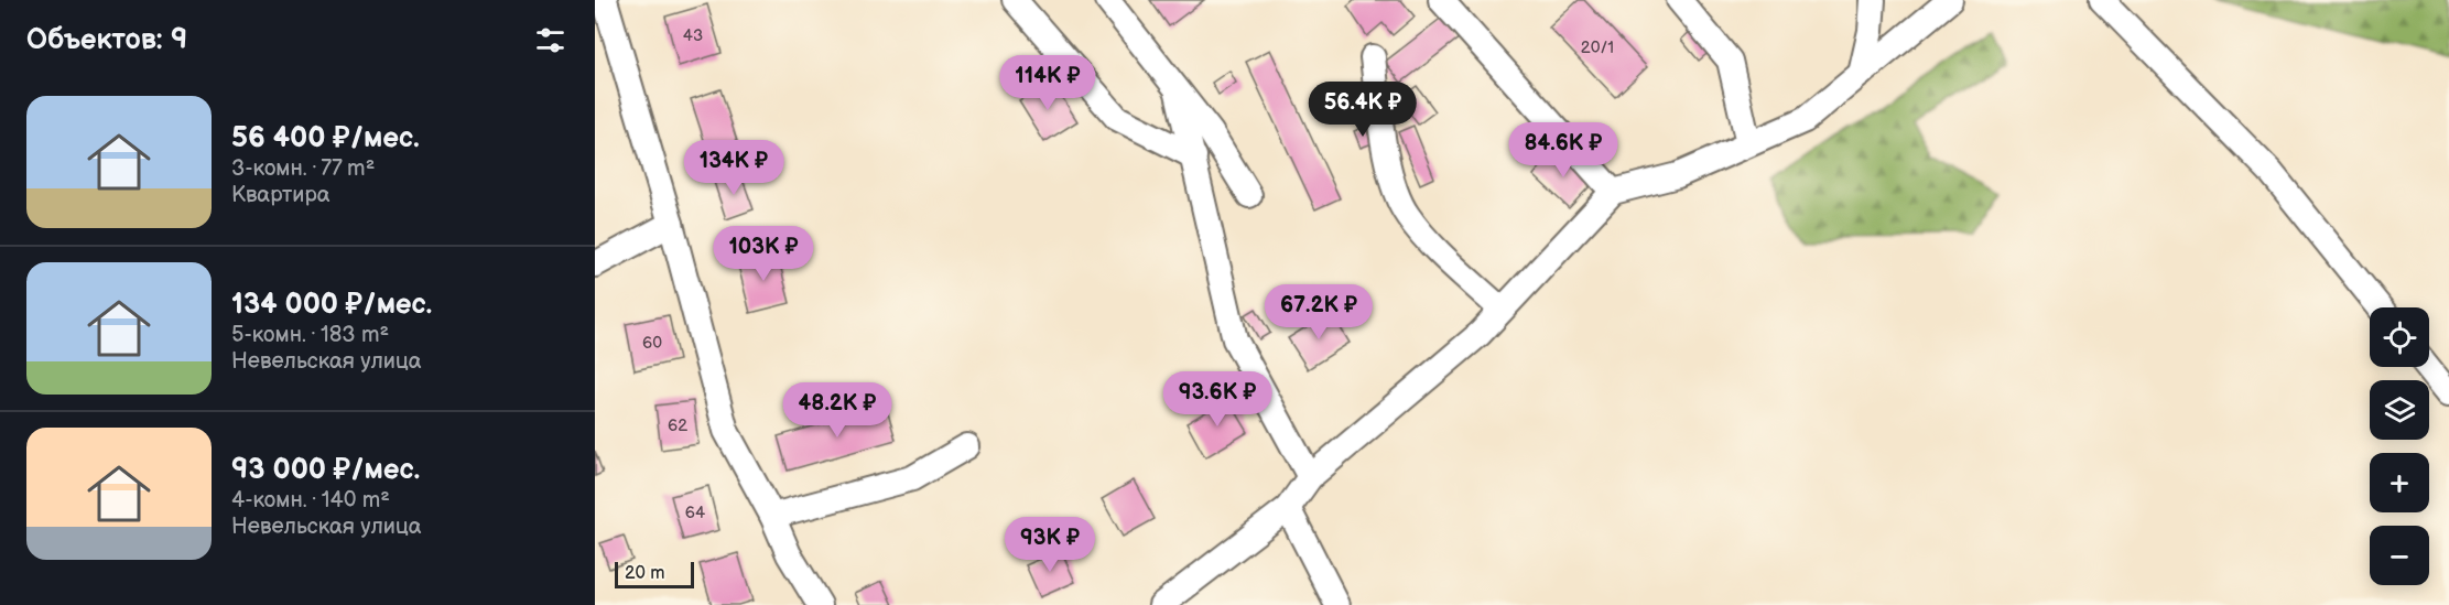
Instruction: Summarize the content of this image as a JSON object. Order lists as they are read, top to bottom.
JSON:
{
  "house_numbers": [
    "43",
    "20/1",
    "60",
    "62",
    "64"
  ],
  "scale_bar": "20 m",
  "page": {
    "heading": "Объектов: 9",
    "price": [
      "114K ₽",
      "56.4K ₽",
      "84.6K ₽",
      "134K ₽",
      "103K ₽",
      "67.2K ₽",
      "93.6K ₽",
      "48.2K ₽",
      "93K ₽"
    ],
    "list": [
      {
        "name": "56 400 ₽/мес.",
        "note": "3-комн. · 77 m² · Квартира"
      },
      {
        "name": "134 000 ₽/мес.",
        "note": "5-комн. · 183 m² · Невельская улица"
      },
      {
        "name": "93 000 ₽/мес.",
        "note": "4-комн. · 140 m² · Невельская улица"
      }
    ],
    "map_buttons": ["+", "−"],
    "scale": "20 m"
  }
}
